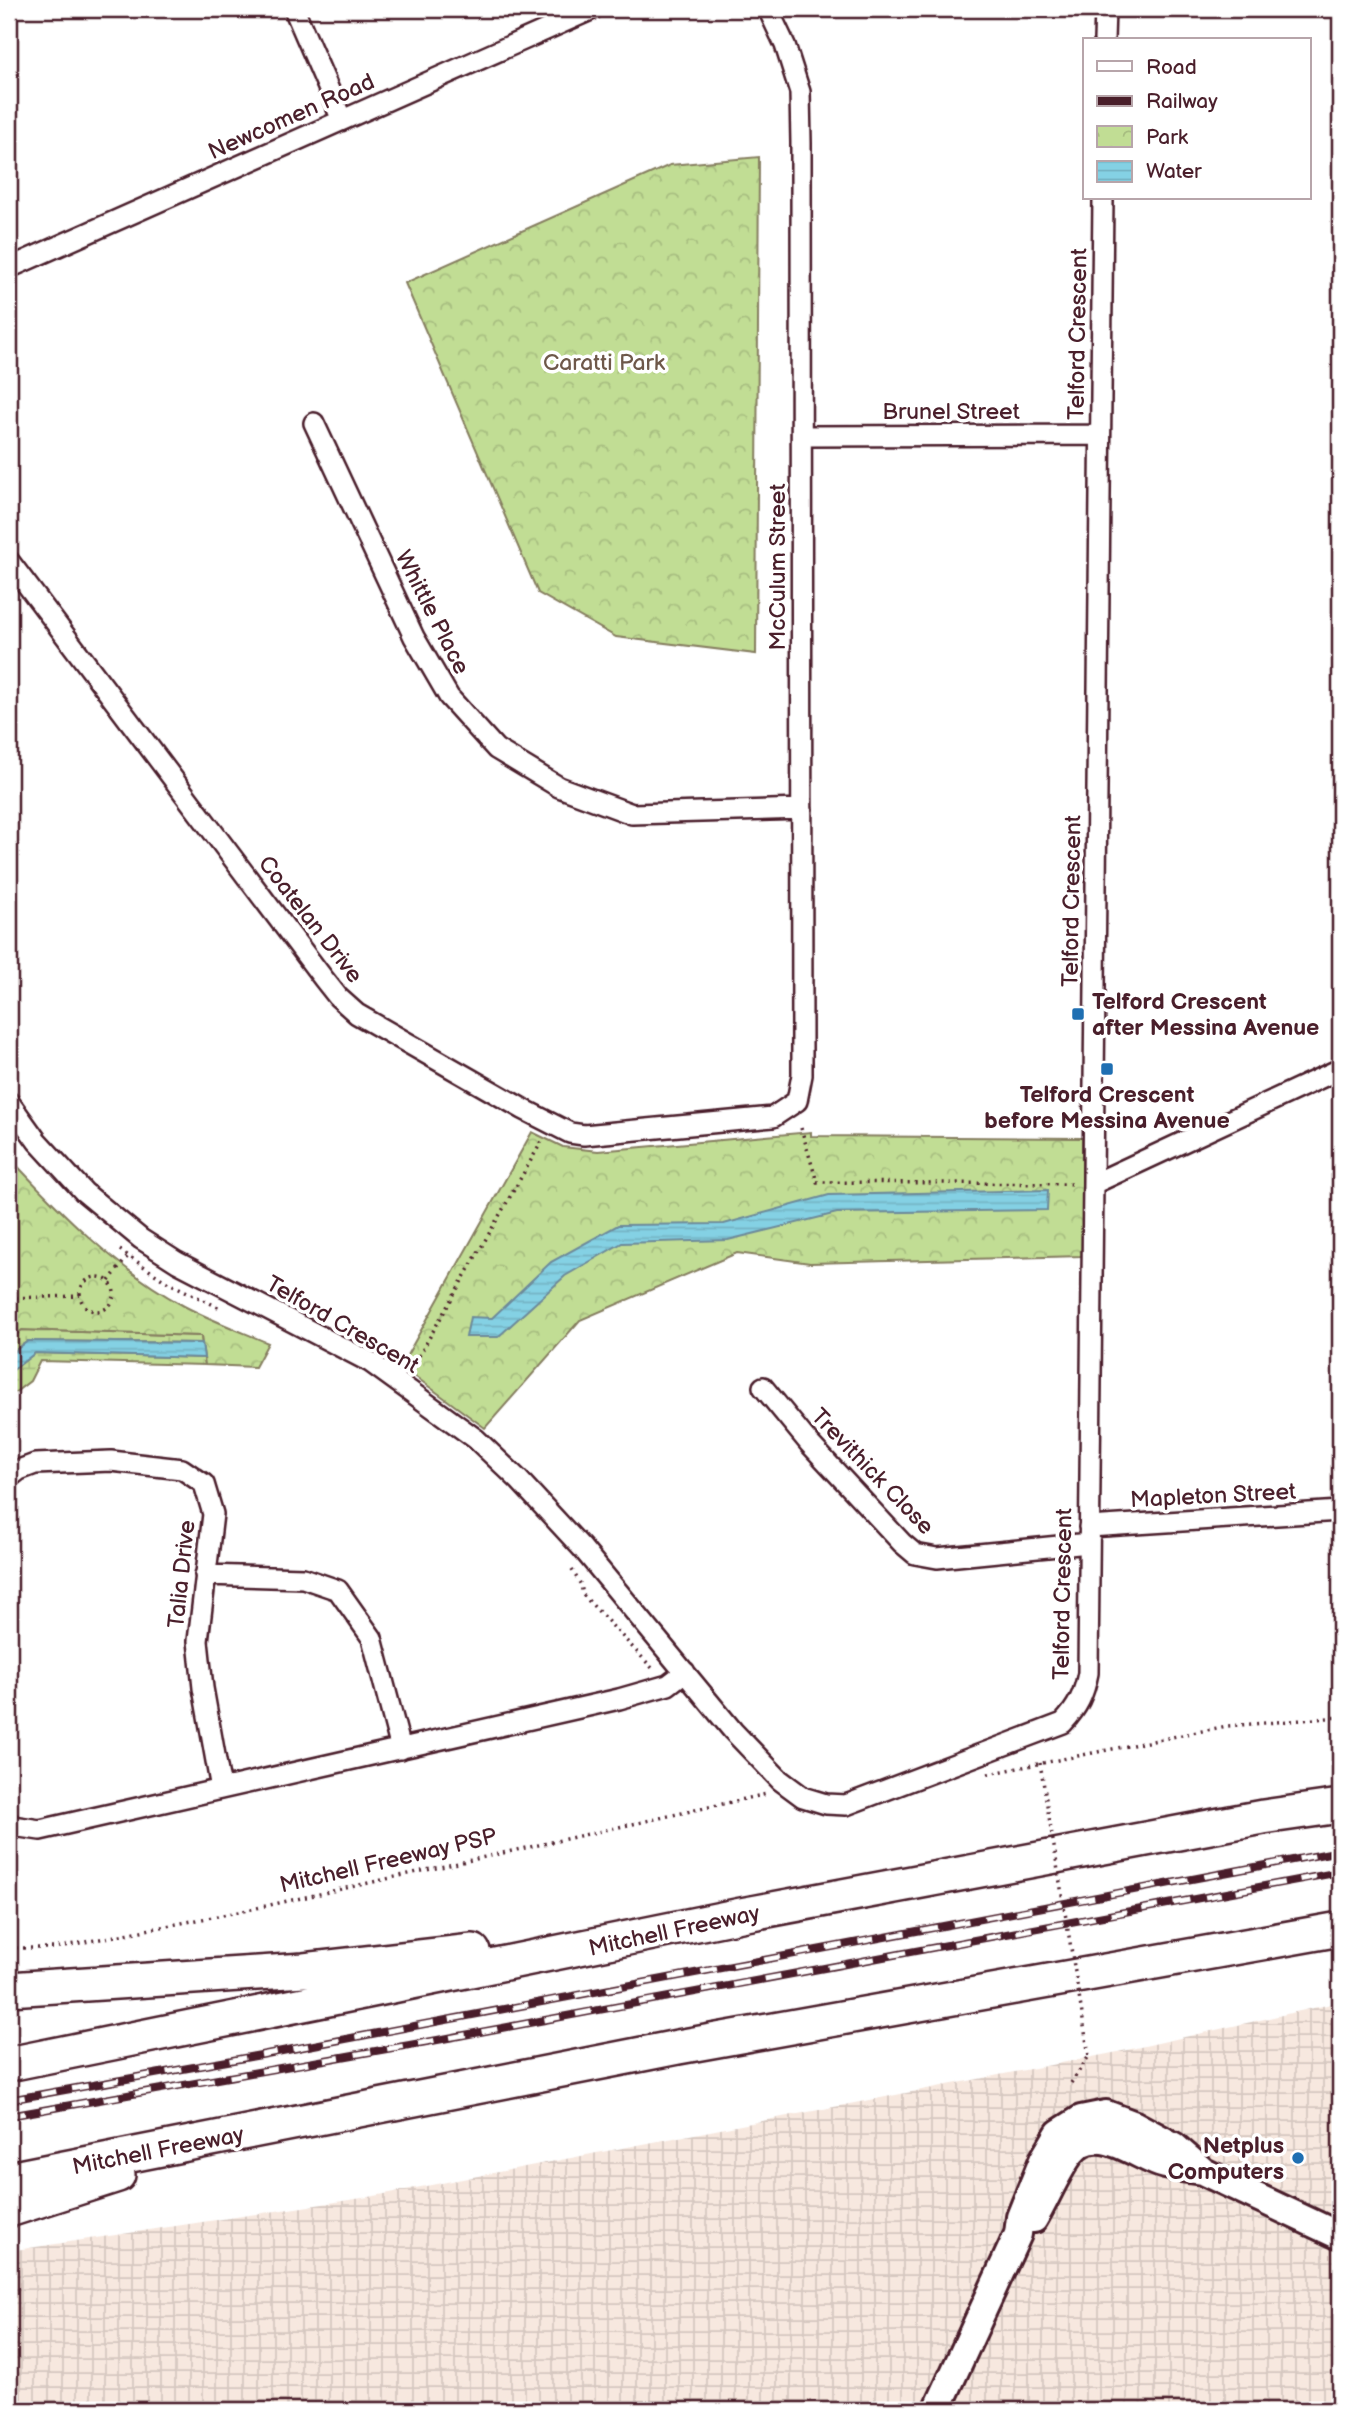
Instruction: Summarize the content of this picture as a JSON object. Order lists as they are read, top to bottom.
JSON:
{
  "streets": {
    "highway": ["Mitchell Freeway"],
    "street": [
      "Newcomen Road",
      "Telford Crescent",
      "Brunel Street",
      "McCulum Street",
      "Whittle Place",
      "Coatelan Drive",
      "Trevithick Close",
      "Mapleton Street",
      "Talia Drive"
    ],
    "path": ["Mitchell Freeway PSP"]
  },
  "crossings": [
    ["Telford Crescent", "Brunel Street"],
    ["Telford Crescent", "Trevithick Close"],
    ["Telford Crescent", "Mapleton Street"],
    ["Brunel Street", "McCulum Street"],
    ["McCulum Street", "Whittle Place"],
    ["McCulum Street", "Coatelan Drive"],
    ["Trevithick Close", "Mapleton Street"]
  ],
  "parks": ["Caratti Park"],
  "places": {
    "transit": ["Telford Crescent after Messina Avenue", "Telford Crescent before Messina Avenue"],
    "other": ["Netplus Computers"]
  },
  "legend": [
    "Road",
    "Railway",
    "Park",
    "Water"
  ]
}
